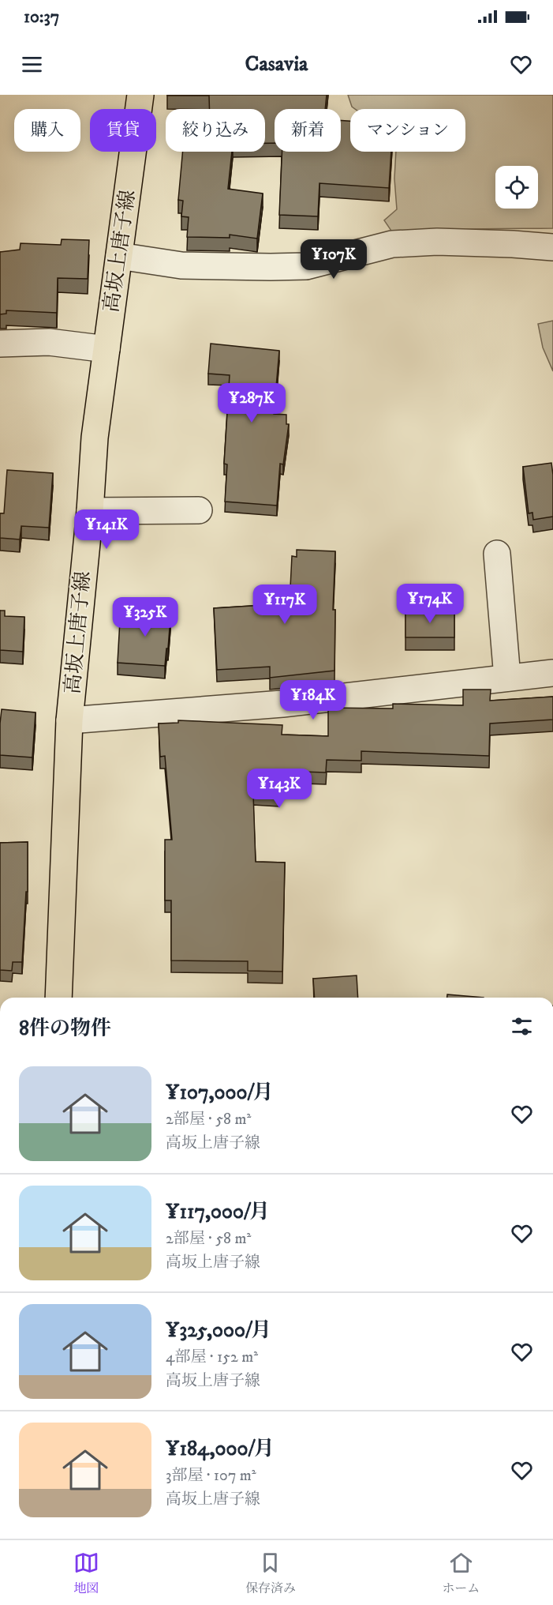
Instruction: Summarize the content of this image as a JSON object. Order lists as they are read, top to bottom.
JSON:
{
  "streets": {
    "main road": ["高坂上唐子線"]
  },
  "page": {
    "status": "10:37",
    "header": "Casavia",
    "chip": [
      "購入",
      "賃貸",
      "絞り込み",
      "新着",
      "マンション"
    ],
    "price": [
      "¥107K",
      "¥287K",
      "¥141K",
      "¥174K",
      "¥117K",
      "¥325K",
      "¥184K",
      "¥143K"
    ],
    "heading": "8件の物件",
    "list": [
      {
        "name": "¥107,000/月",
        "note": "2部屋 · 58 m² · 高坂上唐子線"
      },
      {
        "name": "¥117,000/月",
        "note": "2部屋 · 58 m² · 高坂上唐子線"
      },
      {
        "name": "¥325,000/月",
        "note": "4部屋 · 152 m² · 高坂上唐子線"
      },
      {
        "name": "¥184,000/月",
        "note": "3部屋 · 107 m² · 高坂上唐子線"
      }
    ],
    "tabs": ["地図", "保存済み", "ホーム"]
  }
}
